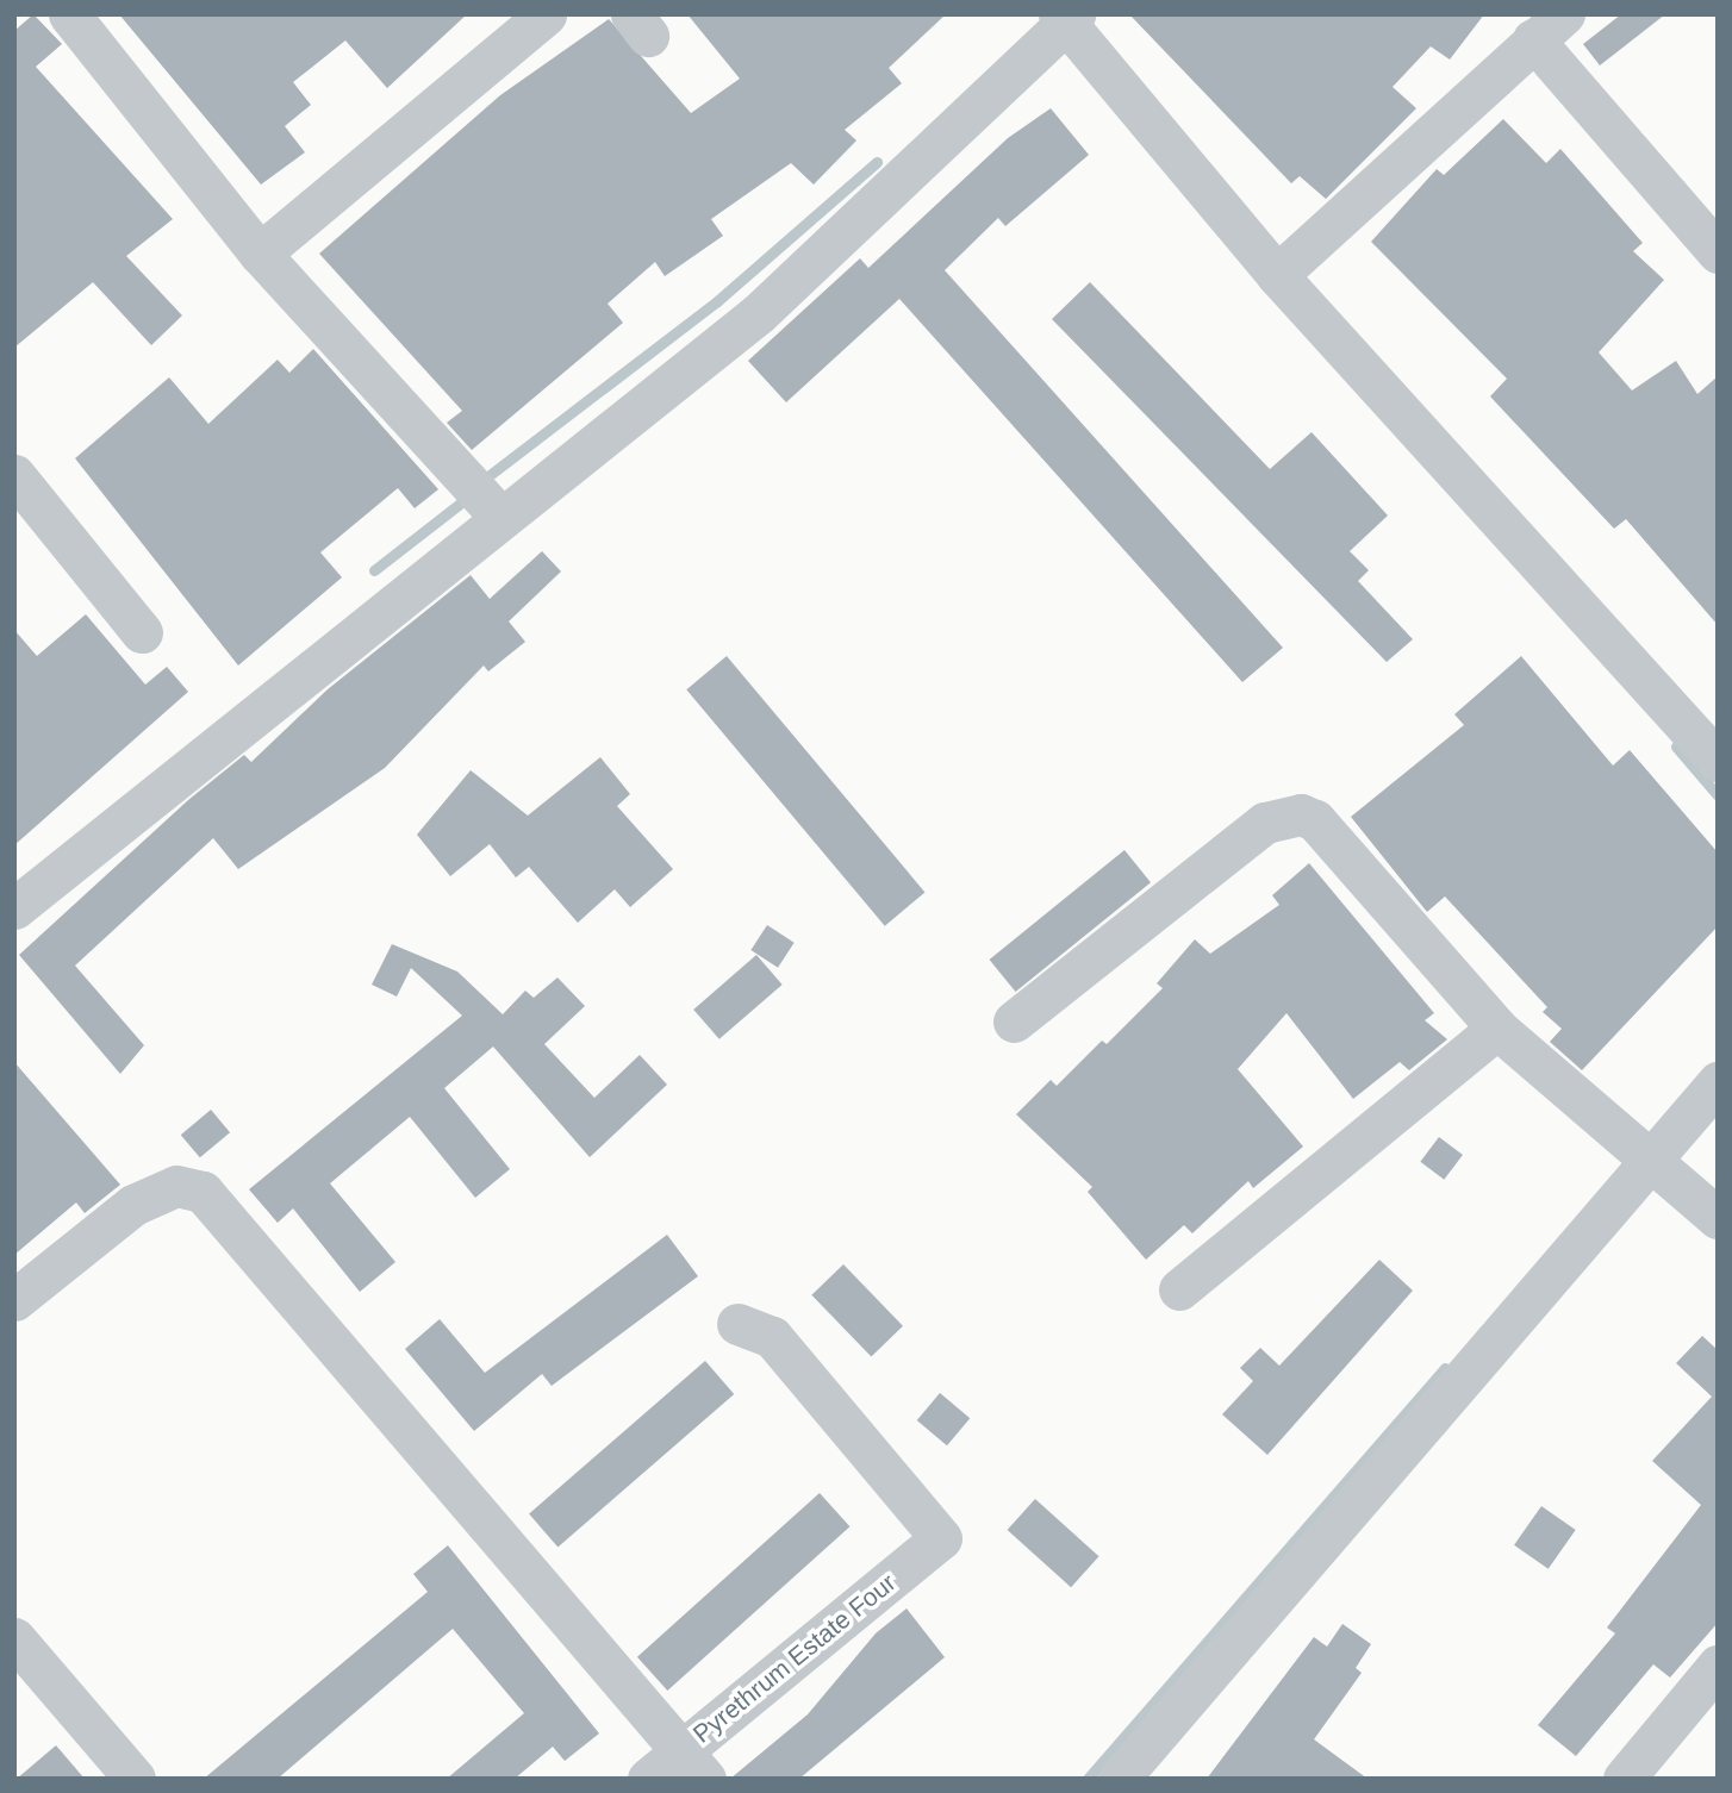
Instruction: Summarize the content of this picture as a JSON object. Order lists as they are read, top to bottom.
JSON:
{
  "streets": {
    "street": ["Pyrethrum Estate Four"]
  }
}
